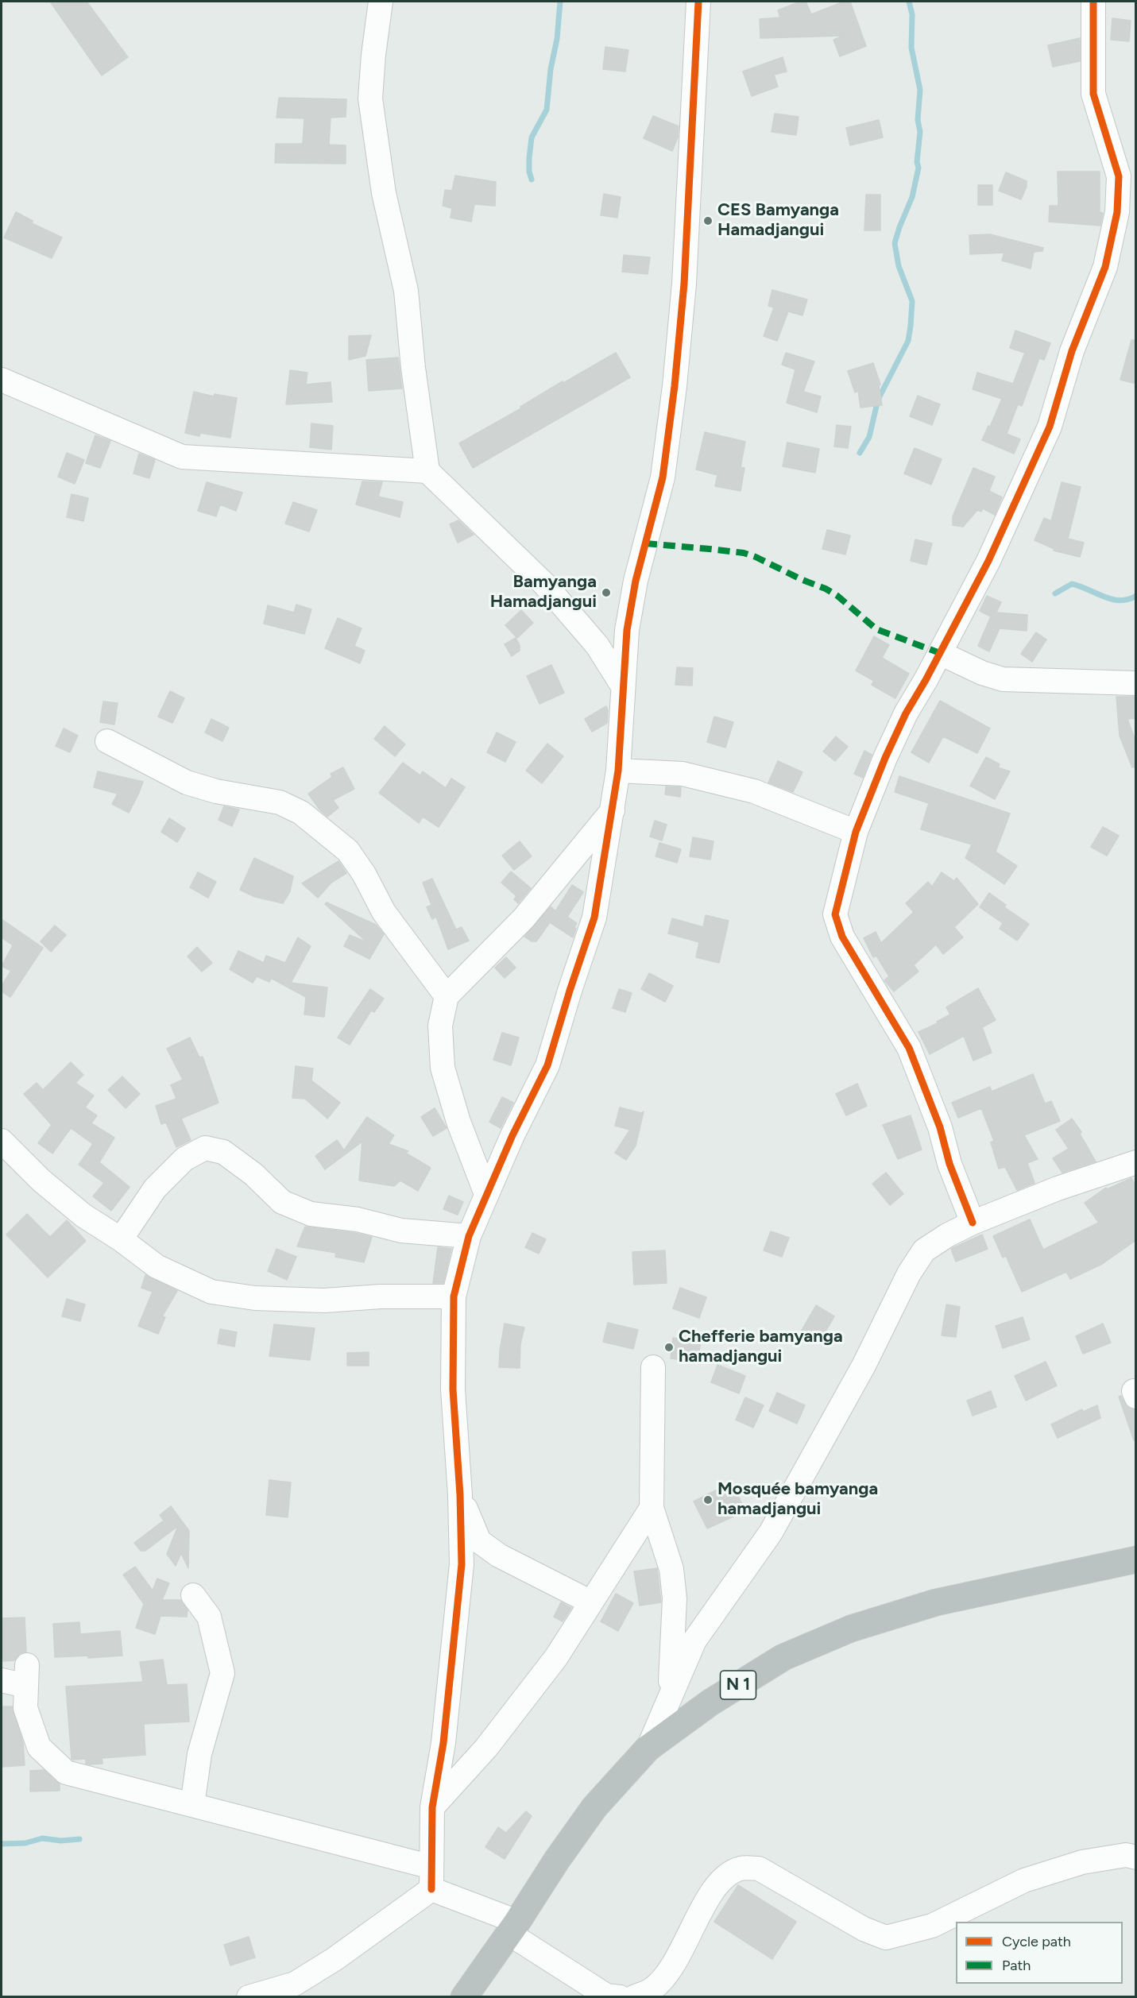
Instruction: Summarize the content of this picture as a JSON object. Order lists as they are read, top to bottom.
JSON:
{
  "streets": {
    "highway": ["N 1"]
  },
  "places": [
    "CES Bamyanga Hamadjangui",
    "Bamyanga Hamadjangui",
    "Chefferie bamyanga hamadjangui",
    "Mosquée bamyanga hamadjangui"
  ],
  "legend": ["Cycle path", "Path"]
}
